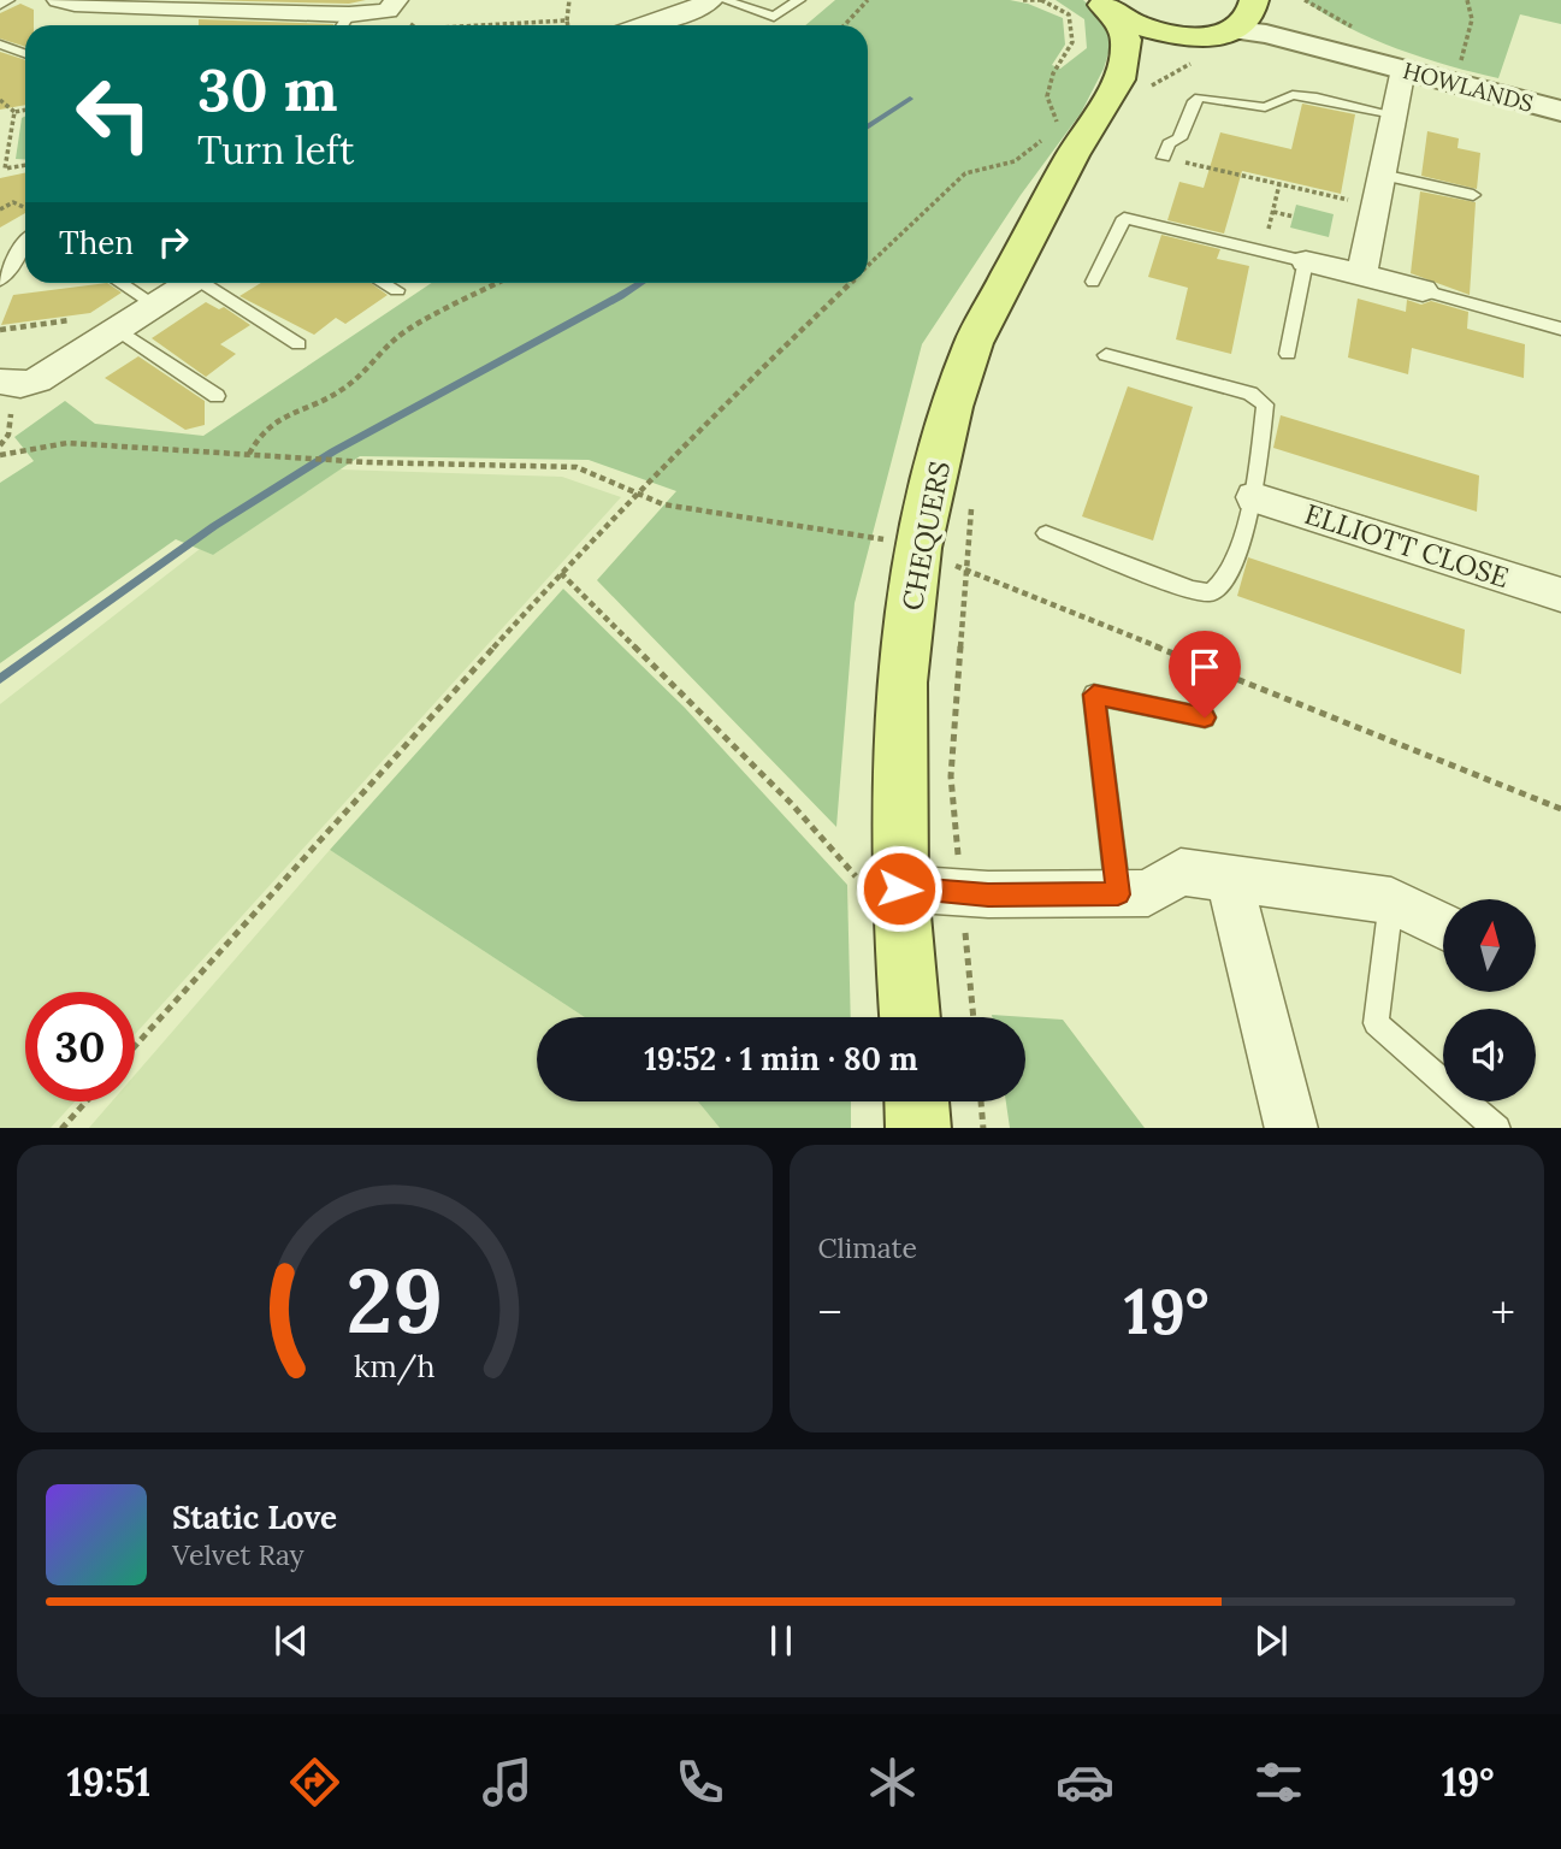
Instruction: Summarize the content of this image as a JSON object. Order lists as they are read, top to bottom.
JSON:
{
  "streets": {
    "main road": ["CHEQUERS"],
    "street": ["HOWLANDS", "ELLIOTT CLOSE"]
  },
  "north": "top",
  "page": {
    "turn": ["30 m", "Turn left"],
    "then": "Then",
    "limit": "30",
    "trip": "19:52 · 1 min · 80 m",
    "tile": "Climate",
    "heat": ["−", "19°", "+"],
    "song": ["Static Love", "Velvet Ray"],
    "tabs": ["19:51", "19°"],
    "gauge": ["29", "km/h"]
  }
}
